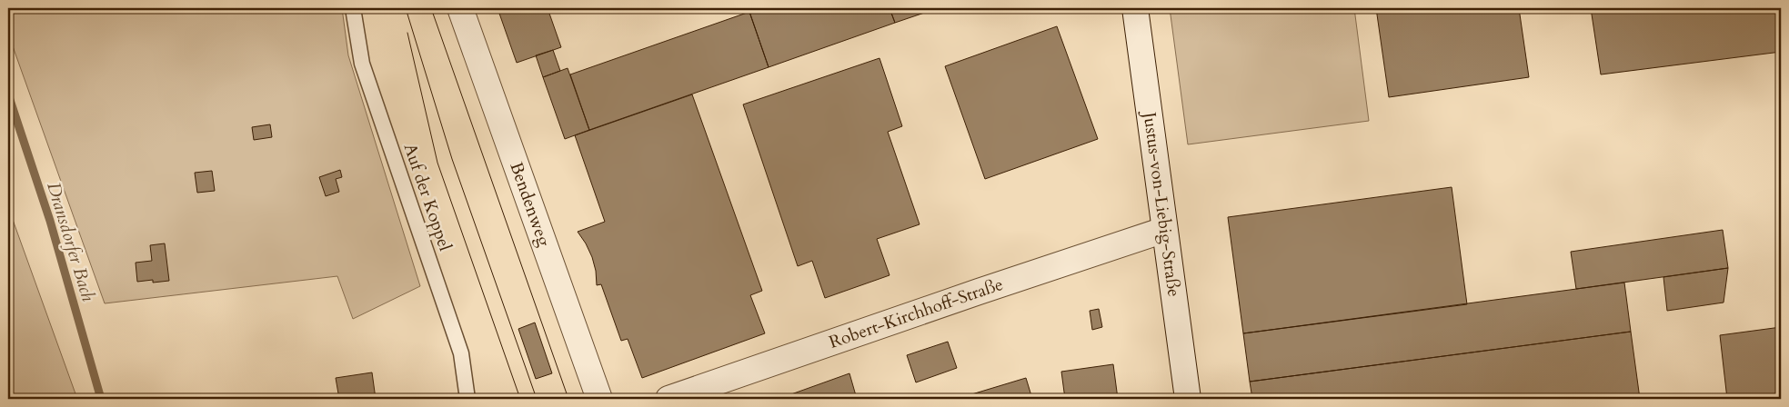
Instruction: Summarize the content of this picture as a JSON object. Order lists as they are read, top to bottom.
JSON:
{
  "streets": {
    "street": ["Bendenweg", "Justus-von-Liebig-Straße", "Robert-Kirchhoff-Straße"],
    "lane": ["Auf der Koppel"]
  },
  "crossings": [
    ["Justus-von-Liebig-Straße", "Robert-Kirchhoff-Straße"]
  ],
  "water": ["Dransdorfer Bach"]
}
